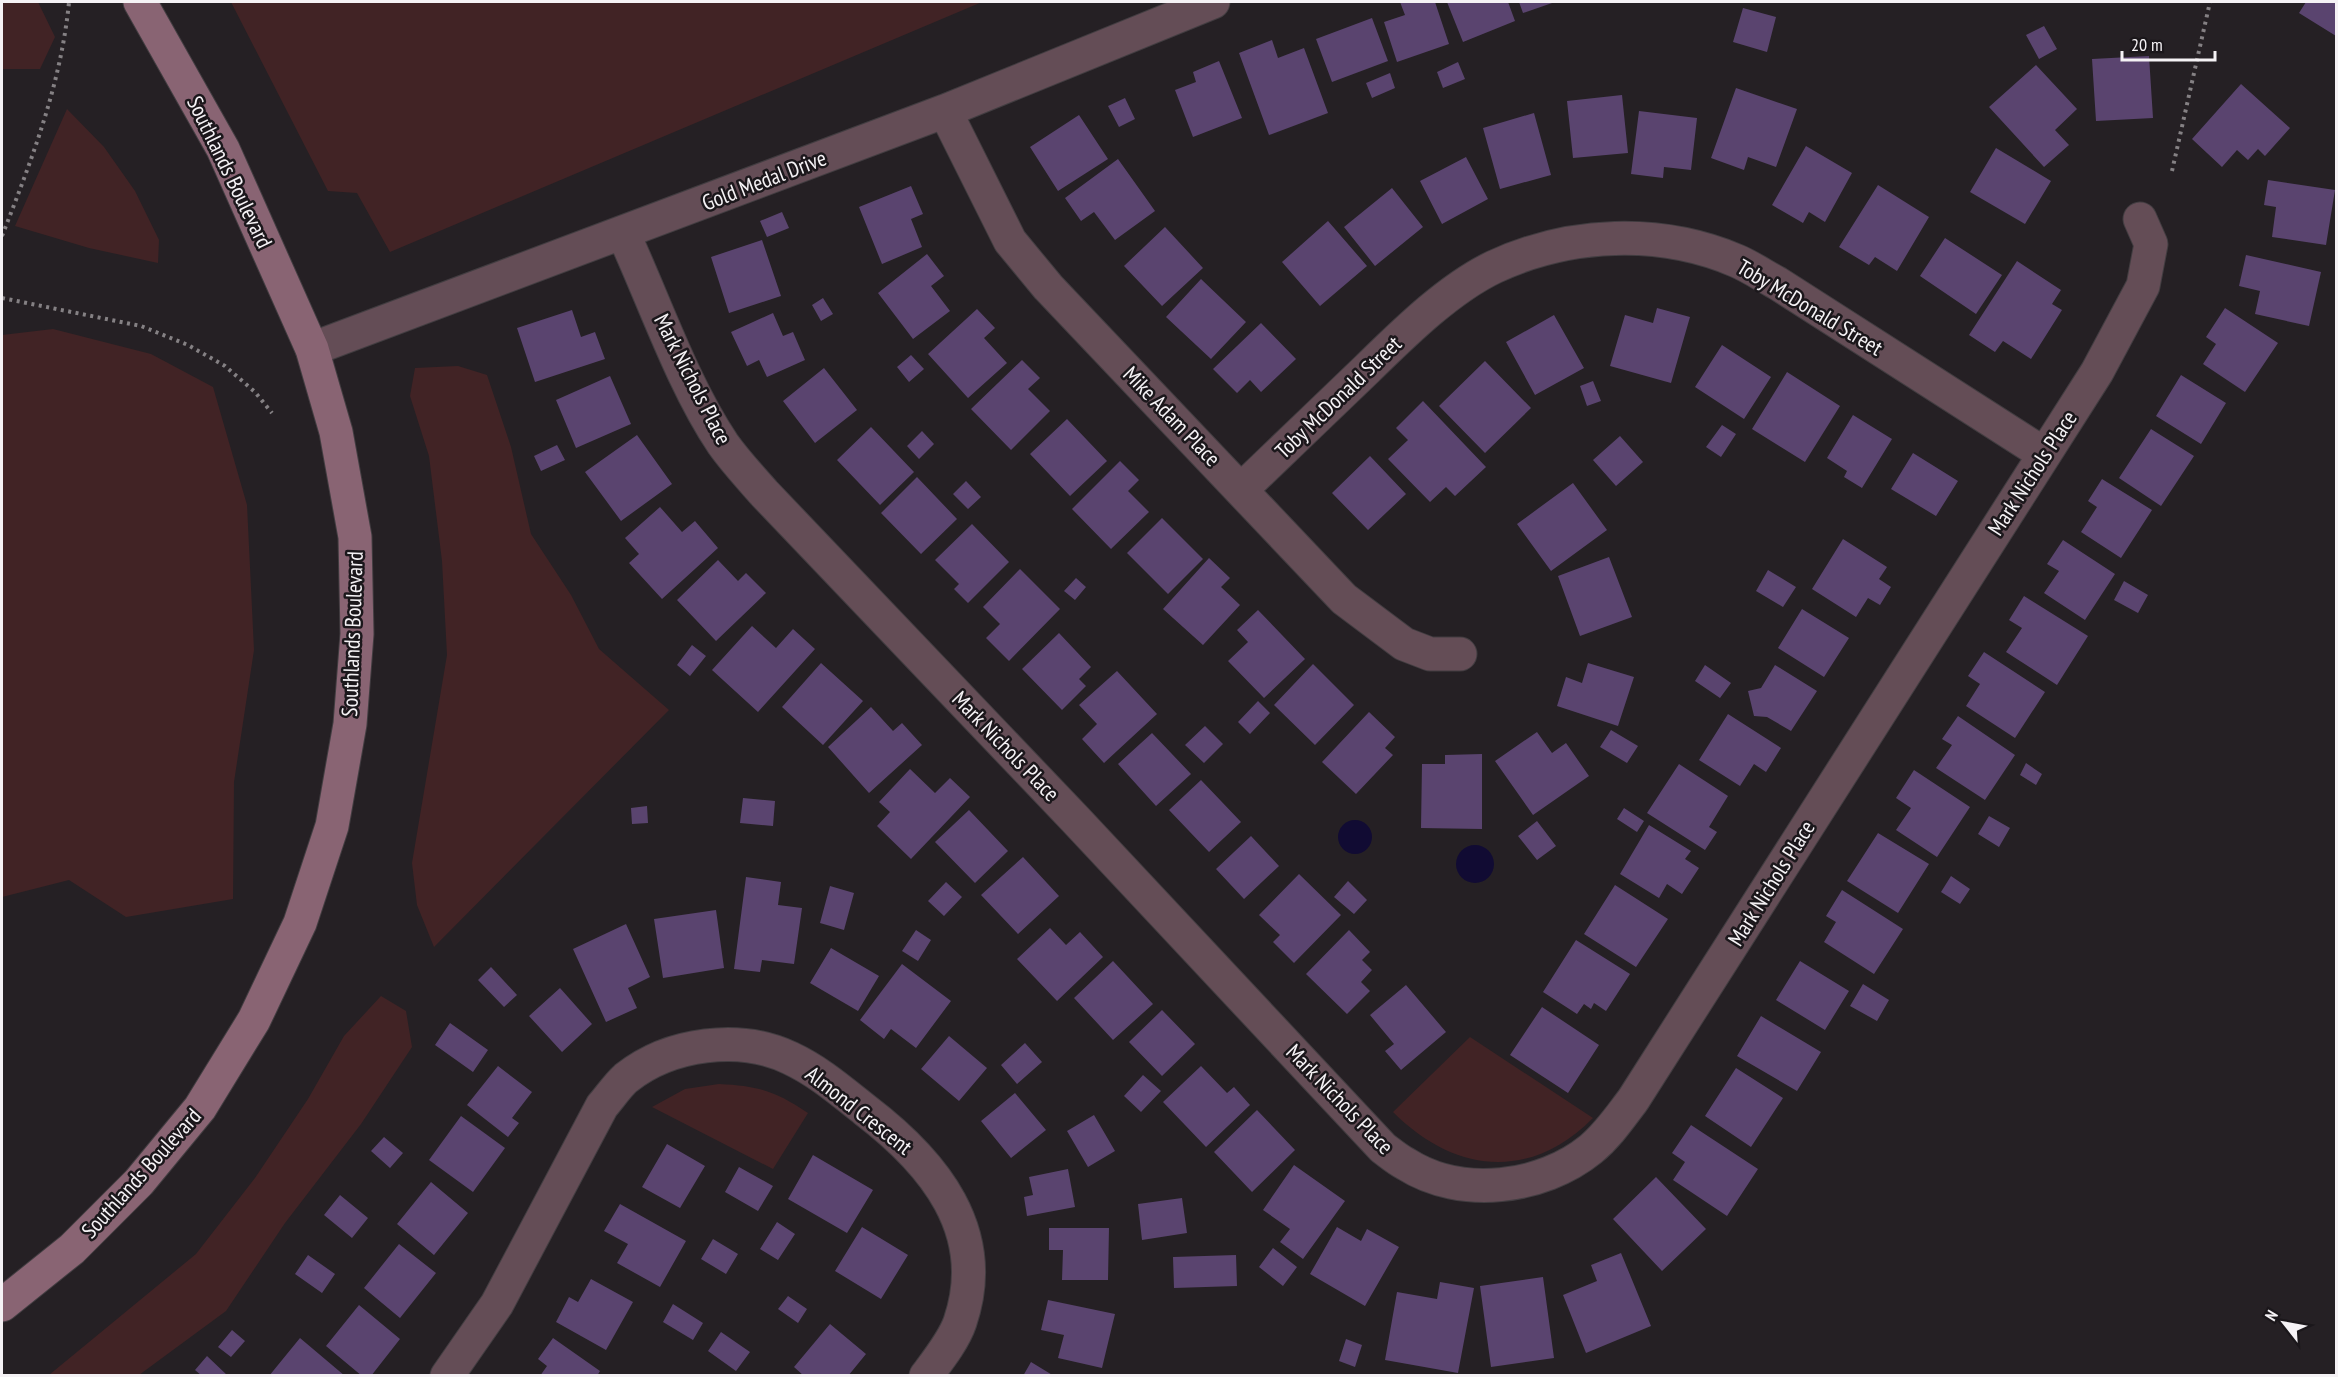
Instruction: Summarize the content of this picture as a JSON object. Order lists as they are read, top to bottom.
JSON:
{
  "streets": {
    "main road": ["Southlands Boulevard"],
    "street": [
      "Gold Medal Drive",
      "Toby McDonald Street",
      "Mark Nichols Place",
      "Mike Adam Place",
      "Almond Crescent"
    ]
  },
  "crossings": [
    ["Southlands Boulevard", "Gold Medal Drive"],
    ["Gold Medal Drive", "Mark Nichols Place"],
    ["Gold Medal Drive", "Mike Adam Place"],
    ["Toby McDonald Street", "Mark Nichols Place"],
    ["Toby McDonald Street", "Mike Adam Place"]
  ],
  "scale_bar": "20 m",
  "north": "top left"
}
